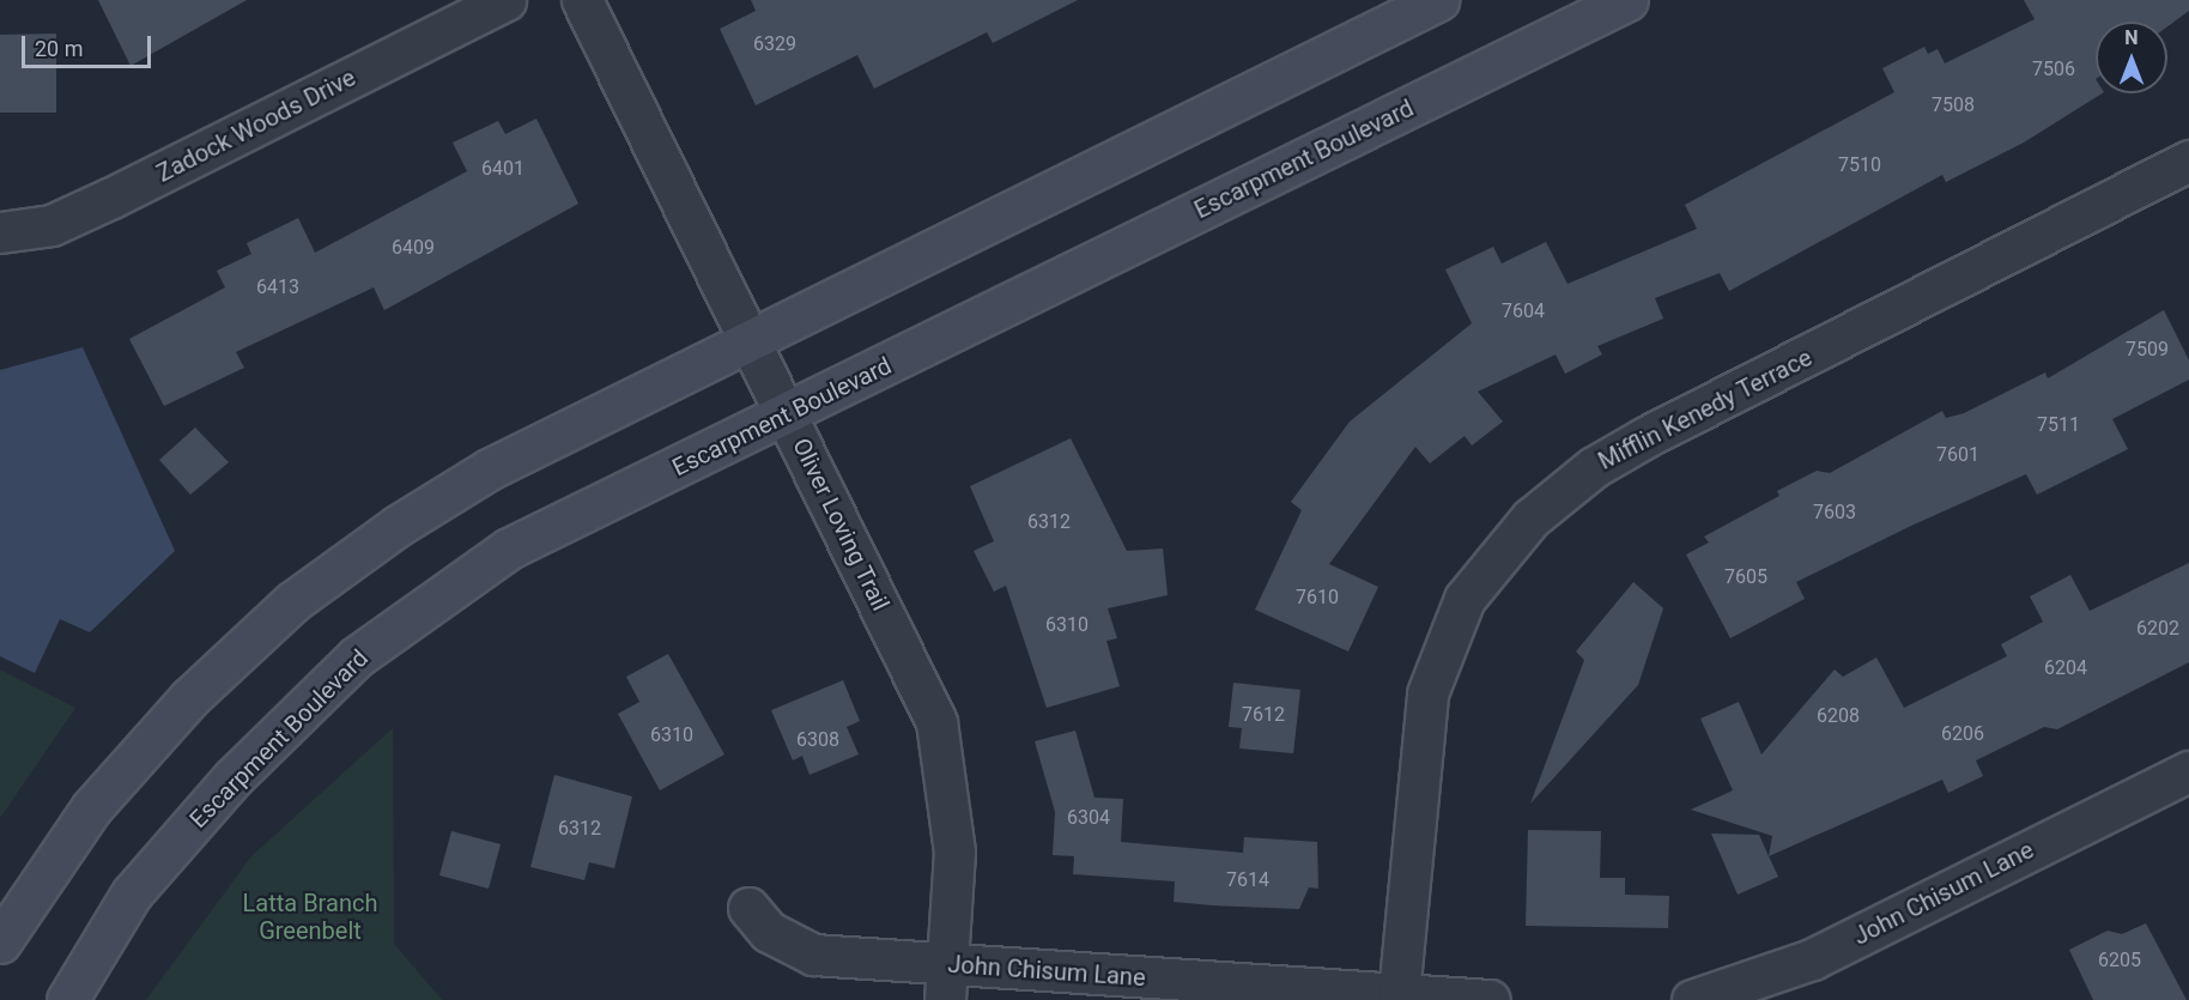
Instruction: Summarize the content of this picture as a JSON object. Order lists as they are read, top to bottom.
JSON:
{
  "streets": {
    "main road": ["Escarpment Boulevard"],
    "street": [
      "Zadock Woods Drive",
      "Mifflin Kenedy Terrace",
      "Oliver Loving Trail",
      "John Chisum Lane"
    ]
  },
  "crossings": [
    ["Escarpment Boulevard", "Oliver Loving Trail"],
    ["Mifflin Kenedy Terrace", "John Chisum Lane"],
    ["Oliver Loving Trail", "John Chisum Lane"]
  ],
  "parks": ["Latta Branch Greenbelt"],
  "house_numbers": [
    "6329",
    "7506",
    "7508",
    "7510",
    "6401",
    "6409",
    "6413",
    "7604",
    "7509",
    "7511",
    "7601",
    "7603",
    "6312",
    "7605",
    "7610",
    "6310",
    "6202",
    "6204",
    "7612",
    "6208",
    "6206",
    "6310",
    "6308",
    "6304",
    "6312",
    "7614",
    "6205"
  ],
  "scale_bar": "20 m",
  "north": "top"
}
